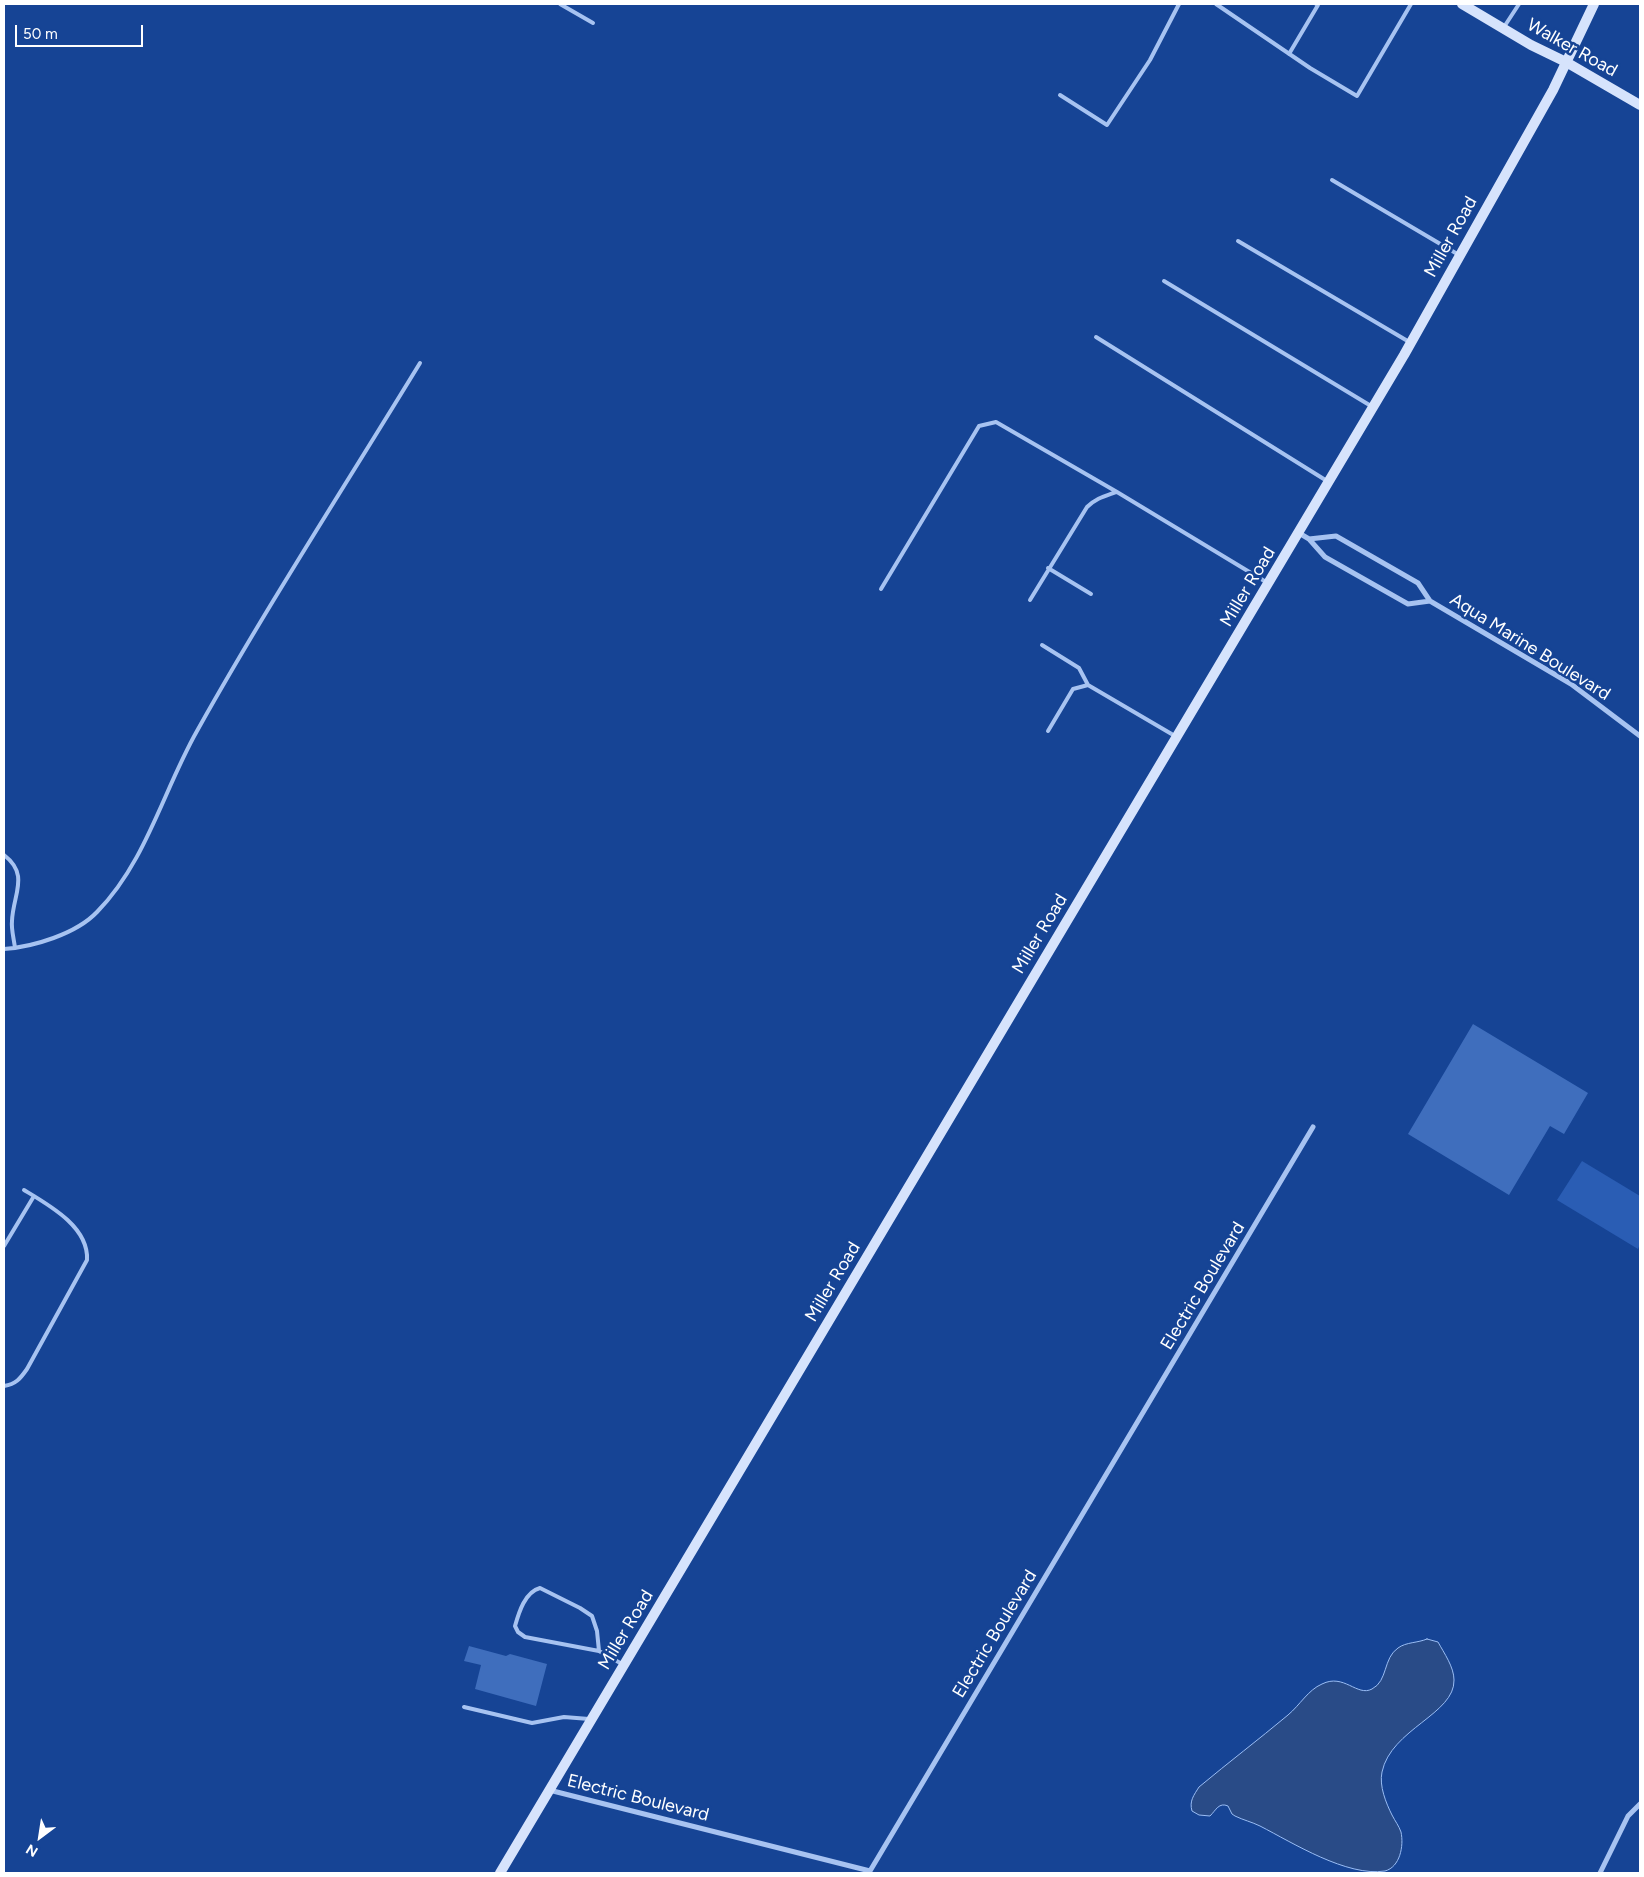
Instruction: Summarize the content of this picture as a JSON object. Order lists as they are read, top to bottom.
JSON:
{
  "streets": {
    "street": [
      "Walker Road",
      "Miller Road",
      "Aqua Marine Boulevard",
      "Electric Boulevard"
    ]
  },
  "crossings": [
    ["Walker Road", "Miller Road"],
    ["Miller Road", "Aqua Marine Boulevard"],
    ["Miller Road", "Electric Boulevard"]
  ],
  "scale_bar": "50 m",
  "north": "bottom left"
}
